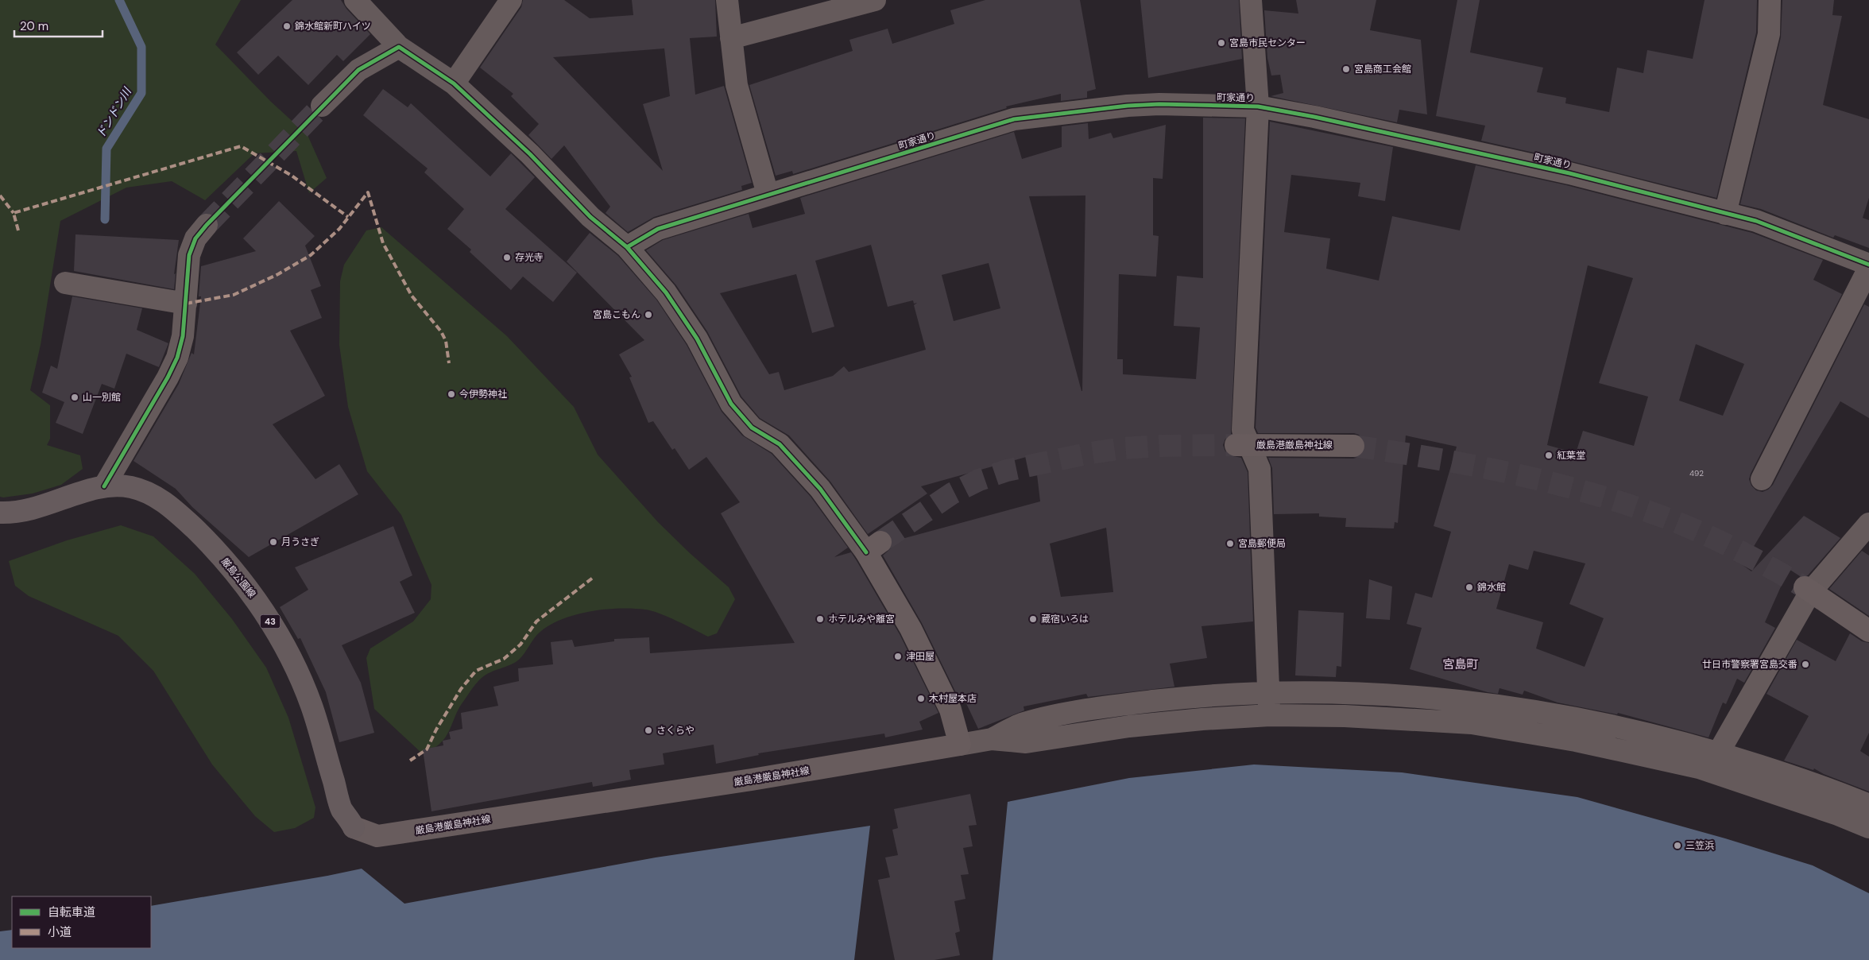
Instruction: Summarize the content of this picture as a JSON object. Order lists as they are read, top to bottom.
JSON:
{
  "streets": {
    "main road": ["厳島港厳島神社線", "厳島公園線", "43"],
    "street": ["町家通り"]
  },
  "crossings": [
    ["厳島港厳島神社線", "厳島公園線"]
  ],
  "districts": ["宮島町"],
  "water": ["ドンドン川"],
  "places": [
    "錦水館新町ハイツ",
    "宮島市民センター",
    "宮島商工会館",
    "存光寺",
    "宮島こもん",
    "今伊勢神社",
    "山一別館",
    "紅葉堂",
    "月うさぎ",
    "宮島郵便局",
    "錦水館",
    "ホテルみや離宮",
    "蔵宿いろは",
    "津田屋",
    "廿日市警察署宮島交番",
    "木村屋本店",
    "さくらや",
    "三笠浜"
  ],
  "house_numbers": ["492"],
  "legend": ["自転車道", "小道"],
  "scale_bar": "20 m"
}
